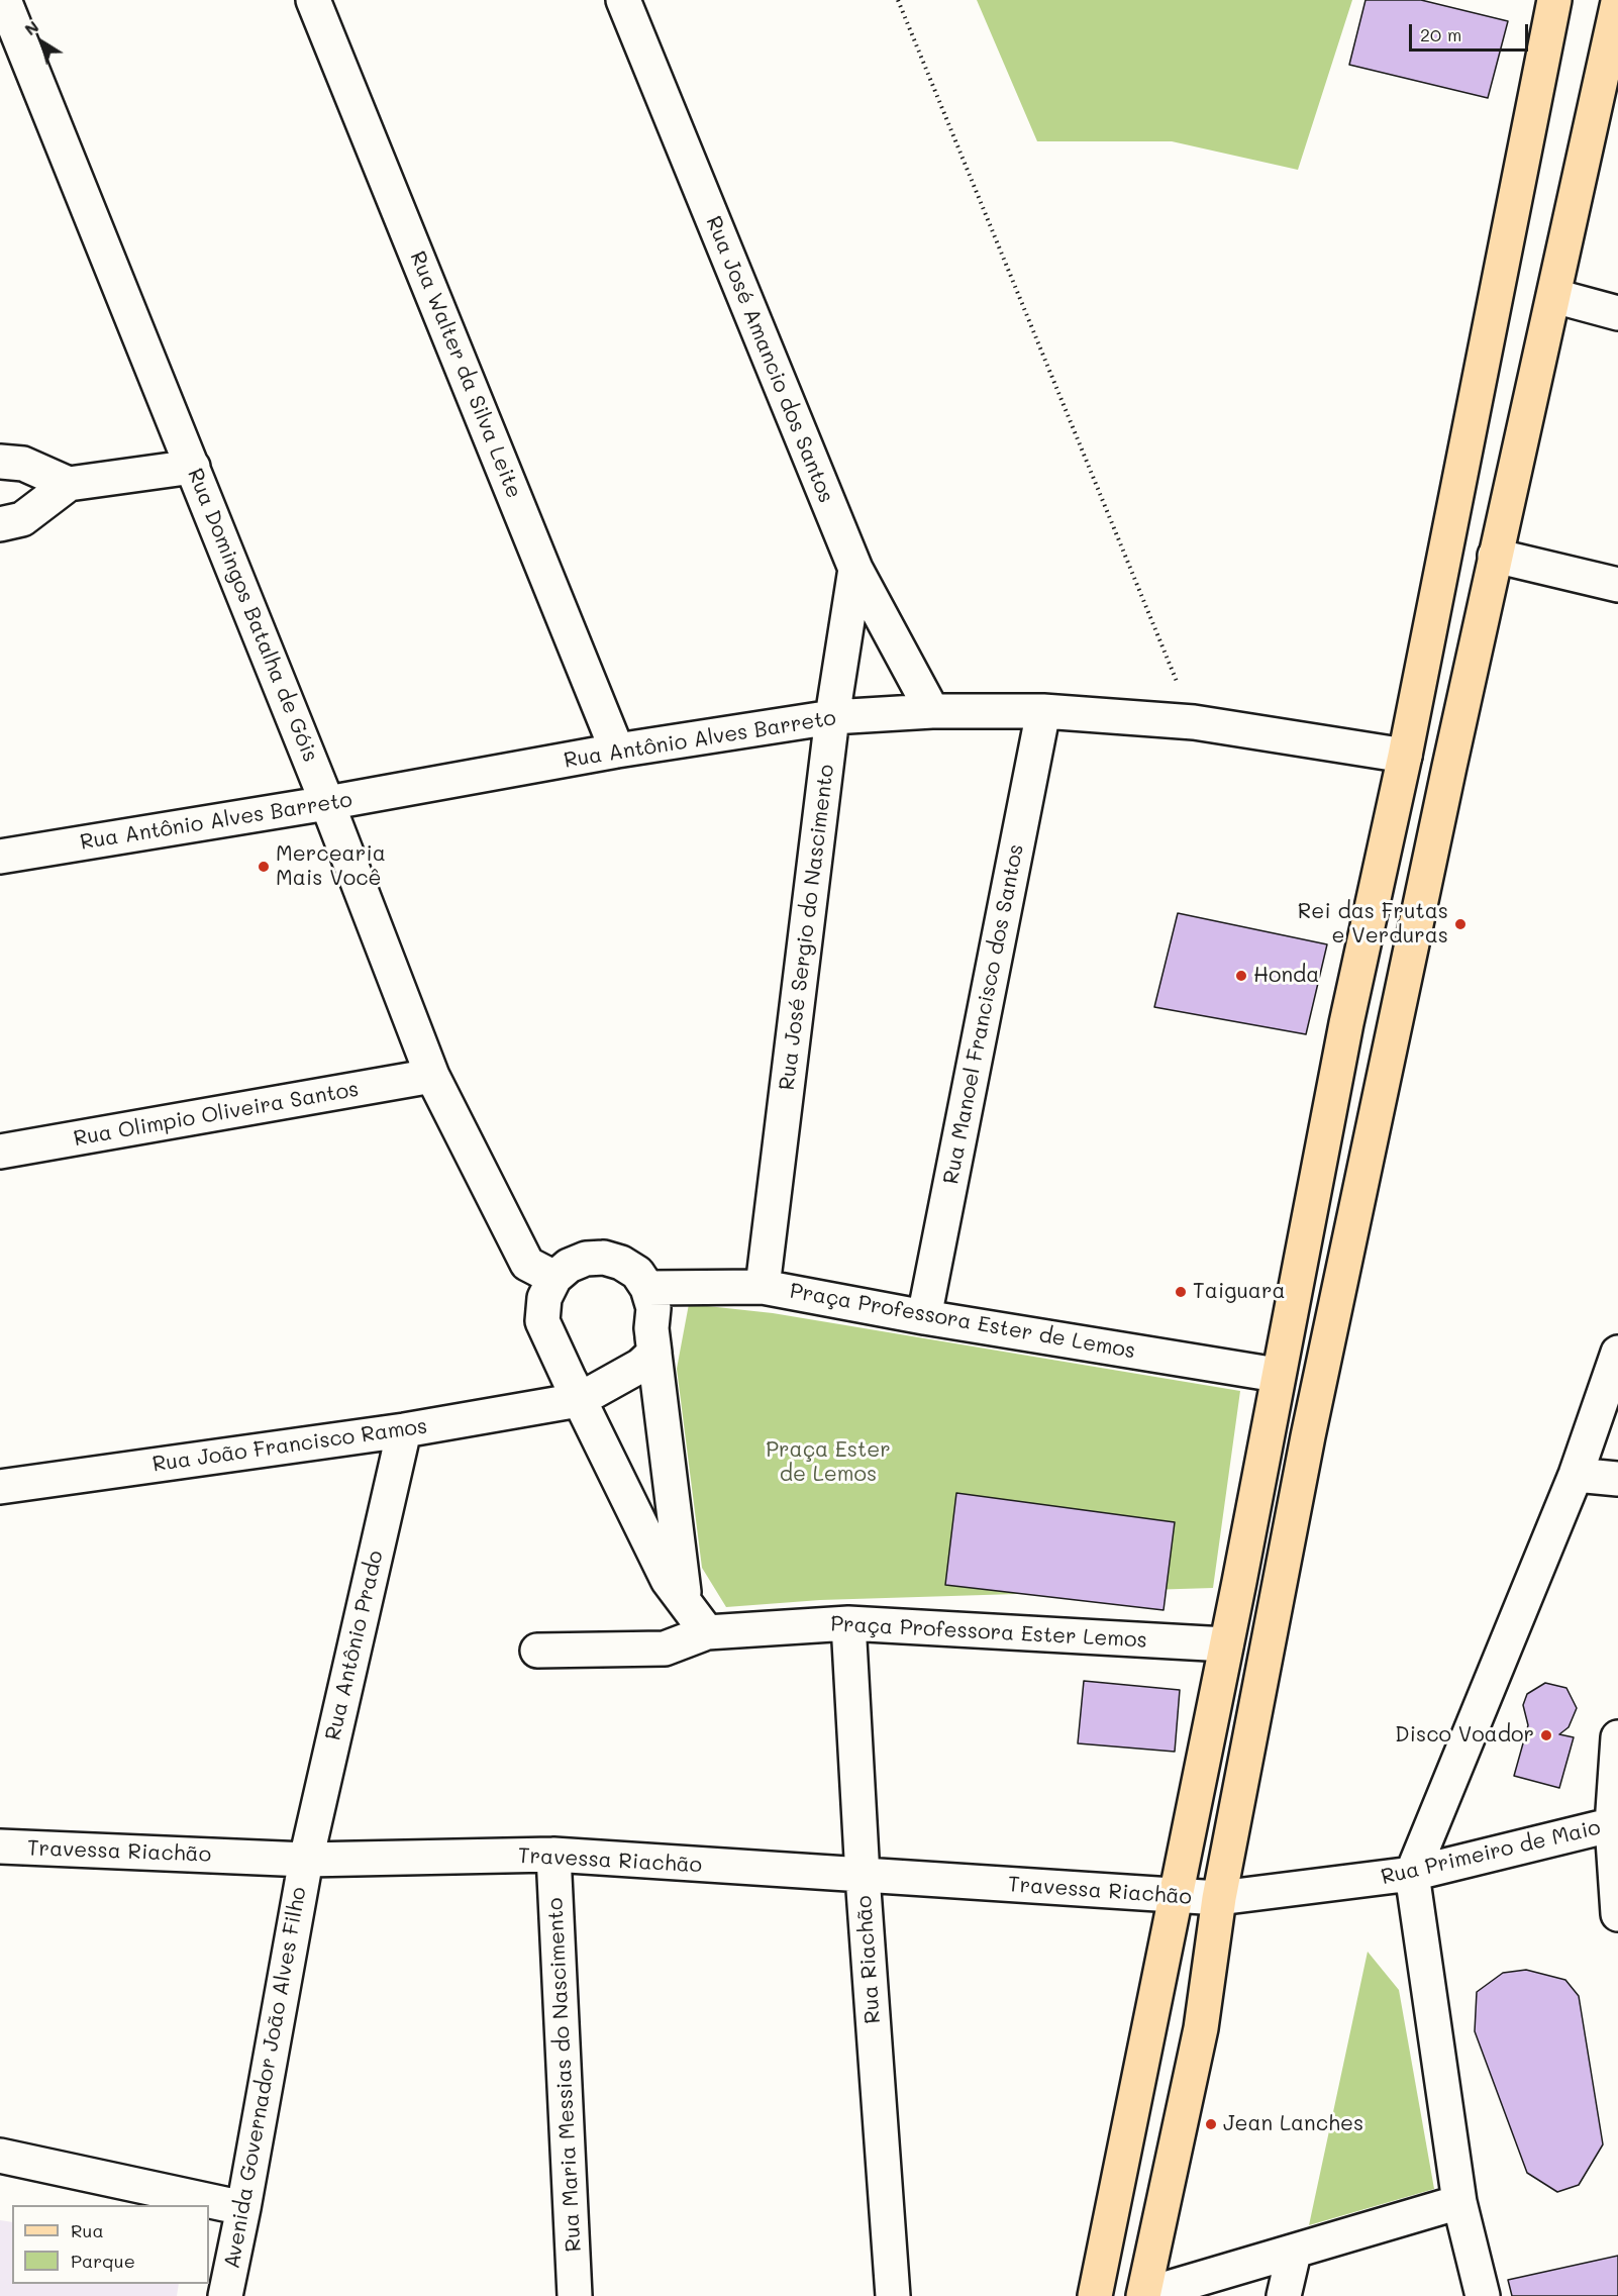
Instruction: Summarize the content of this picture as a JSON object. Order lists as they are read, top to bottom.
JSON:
{
  "streets": {
    "street": [
      "Rua José Amancio dos Santos",
      "Rua Walter da Silva Leite",
      "Rua Domingos Batalha de Góis",
      "Rua Antônio Alves Barreto",
      "Rua José Sergio do Nascimento",
      "Rua Manoel Francisco dos Santos",
      "Rua Olimpio Oliveira Santos",
      "Praça Professora Ester de Lemos",
      "Rua João Francisco Ramos",
      "Praça Professora Ester Lemos",
      "Rua Antônio Prado",
      "Travessa Riachão",
      "Rua Primeiro de Maio",
      "Rua Riachão",
      "Rua Maria Messias do Nascimento",
      "Avenida Governador João Alves Filho"
    ]
  },
  "crossings": [
    ["Rua José Amancio dos Santos", "Rua Antônio Alves Barreto"],
    ["Rua José Amancio dos Santos", "Rua José Sergio do Nascimento"],
    ["Rua Walter da Silva Leite", "Rua Antônio Alves Barreto"],
    ["Rua Domingos Batalha de Góis", "Rua Antônio Alves Barreto"],
    ["Rua Domingos Batalha de Góis", "Rua Olimpio Oliveira Santos"],
    ["Rua Domingos Batalha de Góis", "Praça Professora Ester de Lemos"],
    ["Rua Domingos Batalha de Góis", "Rua João Francisco Ramos"],
    ["Rua Antônio Alves Barreto", "Rua José Sergio do Nascimento"],
    ["Rua Antônio Alves Barreto", "Rua Manoel Francisco dos Santos"],
    ["Rua José Sergio do Nascimento", "Praça Professora Ester de Lemos"],
    ["Rua Manoel Francisco dos Santos", "Praça Professora Ester de Lemos"],
    ["Praça Professora Ester de Lemos", "Rua João Francisco Ramos"],
    ["Rua João Francisco Ramos", "Rua Antônio Prado"],
    ["Praça Professora Ester Lemos", "Rua Riachão"],
    ["Rua Antônio Prado", "Travessa Riachão"],
    ["Rua Antônio Prado", "Avenida Governador João Alves Filho"],
    ["Travessa Riachão", "Rua Primeiro de Maio"],
    ["Travessa Riachão", "Rua Riachão"],
    ["Travessa Riachão", "Rua Maria Messias do Nascimento"],
    ["Travessa Riachão", "Avenida Governador João Alves Filho"]
  ],
  "parks": ["Praça Ester de Lemos"],
  "places": [
    "Mercearia Mais Você",
    "Rei das Frutas e Verduras",
    "Honda",
    "Taiguara",
    "Disco Voador",
    "Jean Lanches"
  ],
  "legend": ["Rua", "Parque"],
  "scale_bar": "20 m",
  "north": "top left"
}
